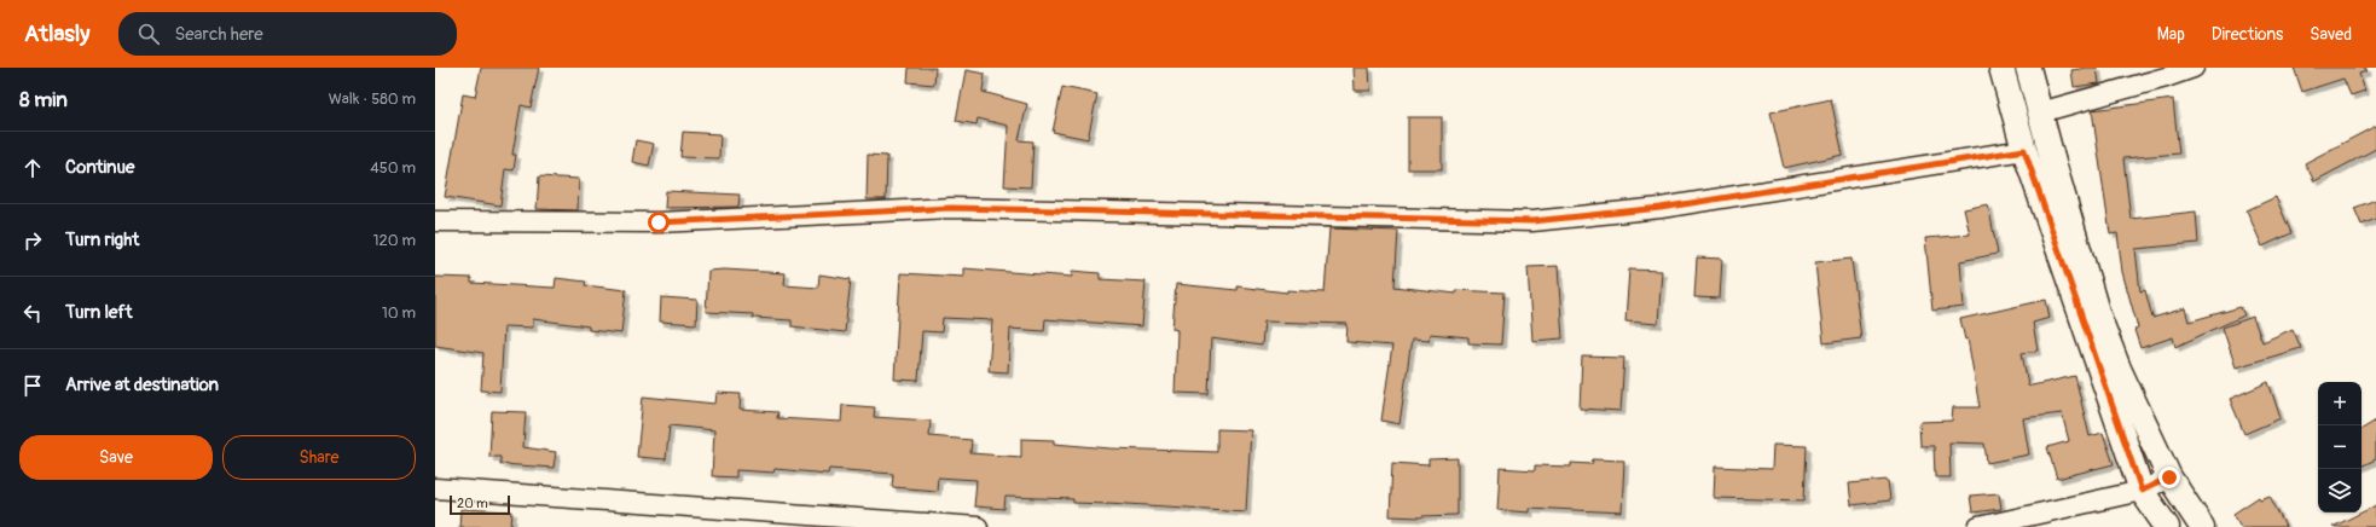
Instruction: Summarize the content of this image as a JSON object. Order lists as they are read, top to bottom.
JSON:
{
  "scale_bar": "20 m",
  "page": {
    "header": "Atlasly",
    "search": "Search here",
    "nav": ["Map", "Directions", "Saved"],
    "heading": ["8 min", "Walk · 580 m"],
    "list": [
      ["Continue", "450 m"],
      ["Turn right", "120 m"],
      ["Turn left", "10 m"],
      "Arrive at destination"
    ],
    "map_buttons": ["+", "−"],
    "buttons": ["Save", "Share"],
    "scale": "20 m"
  }
}
